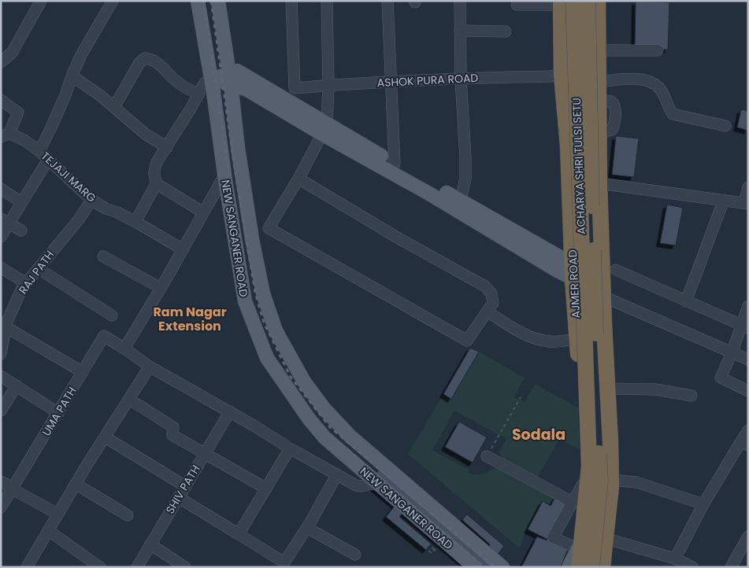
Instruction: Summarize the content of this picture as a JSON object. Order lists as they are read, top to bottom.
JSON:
{
  "streets": {
    "highway": ["ACHARYA SHRI TULSI SETU", "AJMER ROAD"],
    "main road": ["NEW SANGANER ROAD"],
    "street": [
      "ASHOK PURA ROAD",
      "TEJAJI MARG",
      "RAJ PATH",
      "UMA PATH",
      "SHIV PATH"
    ]
  },
  "crossings": [
    ["ASHOK PURA ROAD", "AJMER ROAD"],
    ["ACHARYA SHRI TULSI SETU", "AJMER ROAD"],
    ["TEJAJI MARG", "RAJ PATH"]
  ],
  "districts": ["Ram Nagar Extension", "Sodala"]
}
